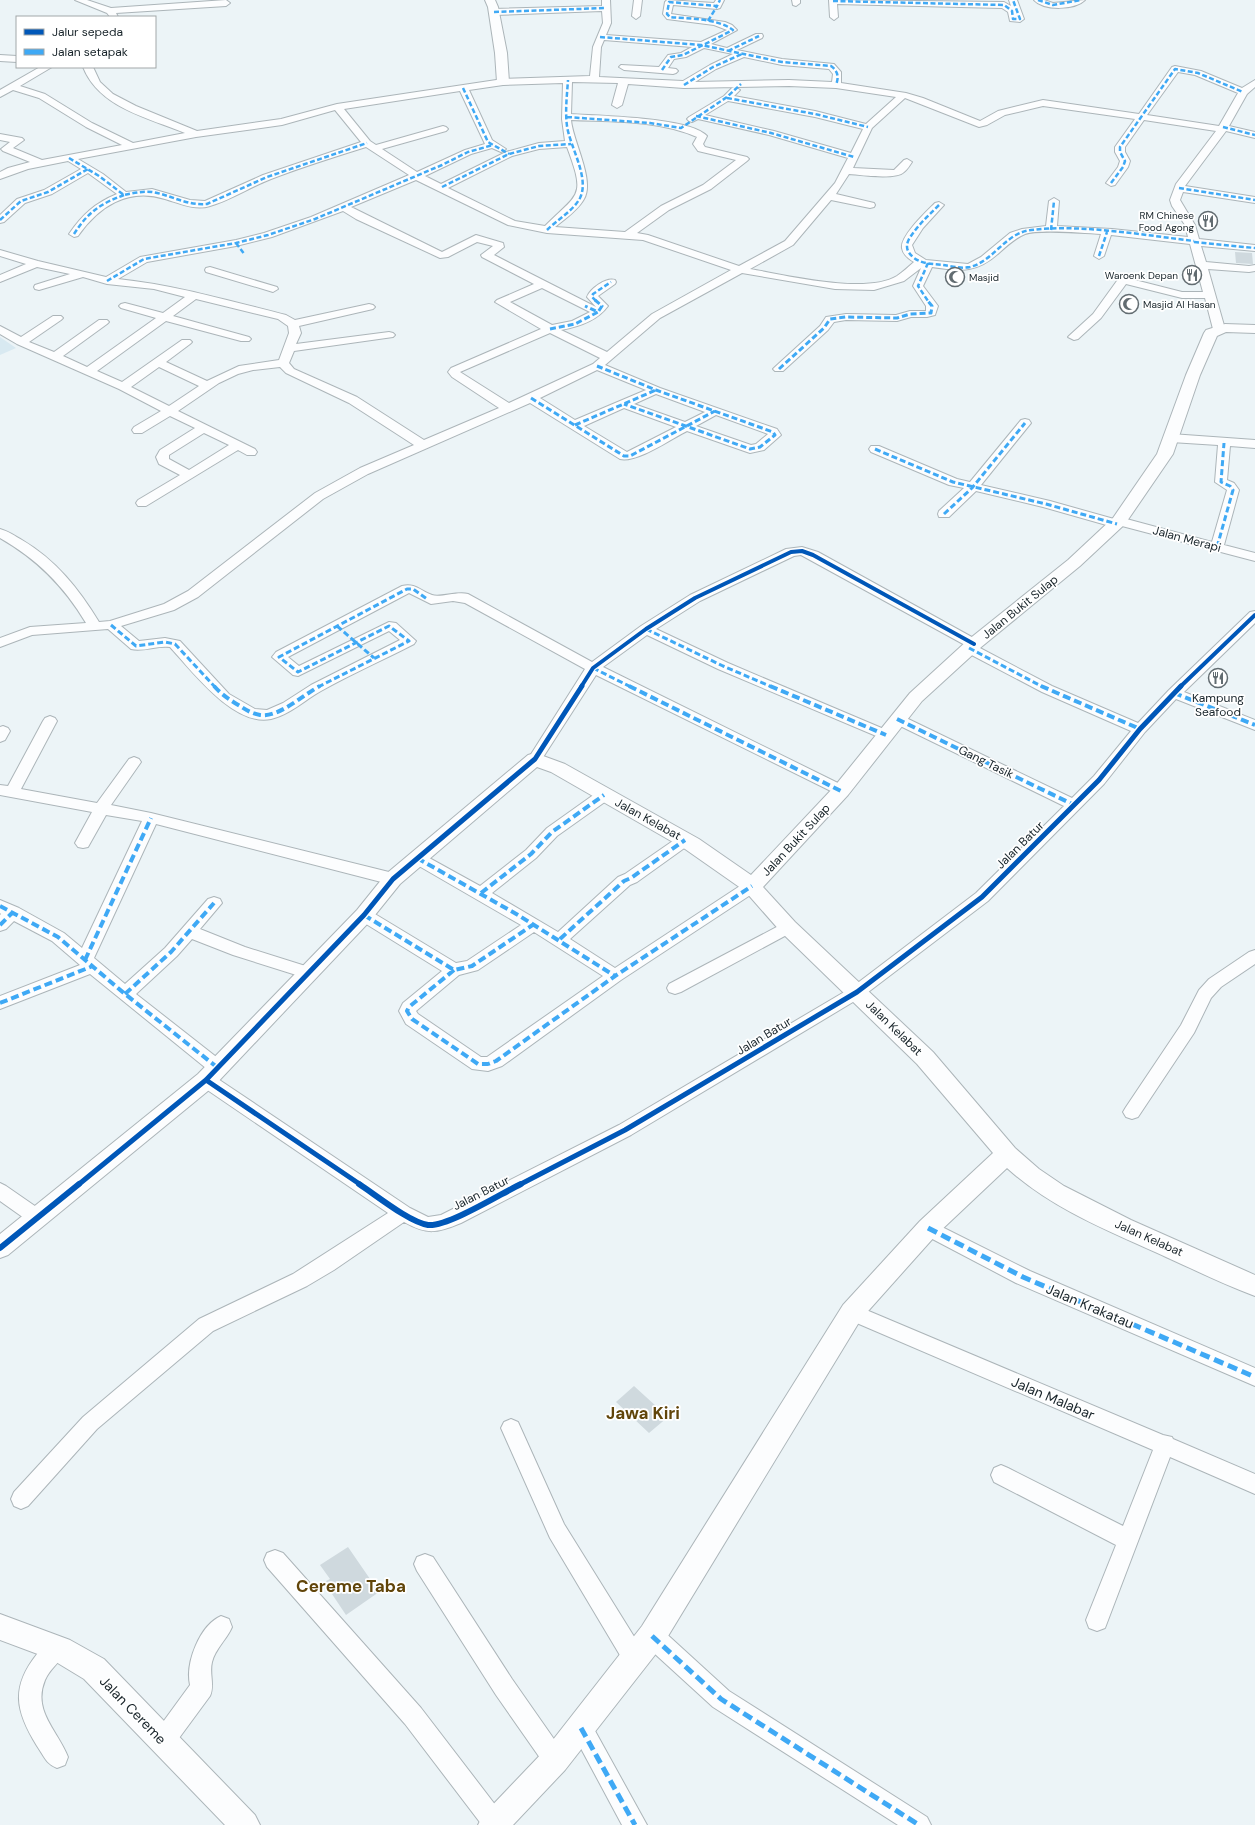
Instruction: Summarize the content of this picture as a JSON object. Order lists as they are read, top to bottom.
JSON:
{
  "streets": {
    "street": [
      "Jalan Merapi",
      "Jalan Bukit Sulap",
      "Gang Tasik",
      "Jalan Kelabat",
      "Jalan Batur",
      "Jalan Krakatau",
      "Jalan Malabar",
      "Jalan Cereme"
    ]
  },
  "crossings": [
    ["Jalan Merapi", "Jalan Bukit Sulap"],
    ["Jalan Bukit Sulap", "Gang Tasik"],
    ["Jalan Bukit Sulap", "Jalan Kelabat"],
    ["Gang Tasik", "Jalan Batur"],
    ["Jalan Kelabat", "Jalan Batur"]
  ],
  "districts": ["Jawa Kiri", "Cereme Taba"],
  "places": {
    "restaurant": ["RM Chinese Food Agong", "Waroenk Depan", "Kampung Seafood"],
    "mosque": ["Masjid", "Masjid Al Hasan"]
  },
  "legend": ["Jalur sepeda", "Jalan setapak"]
}
